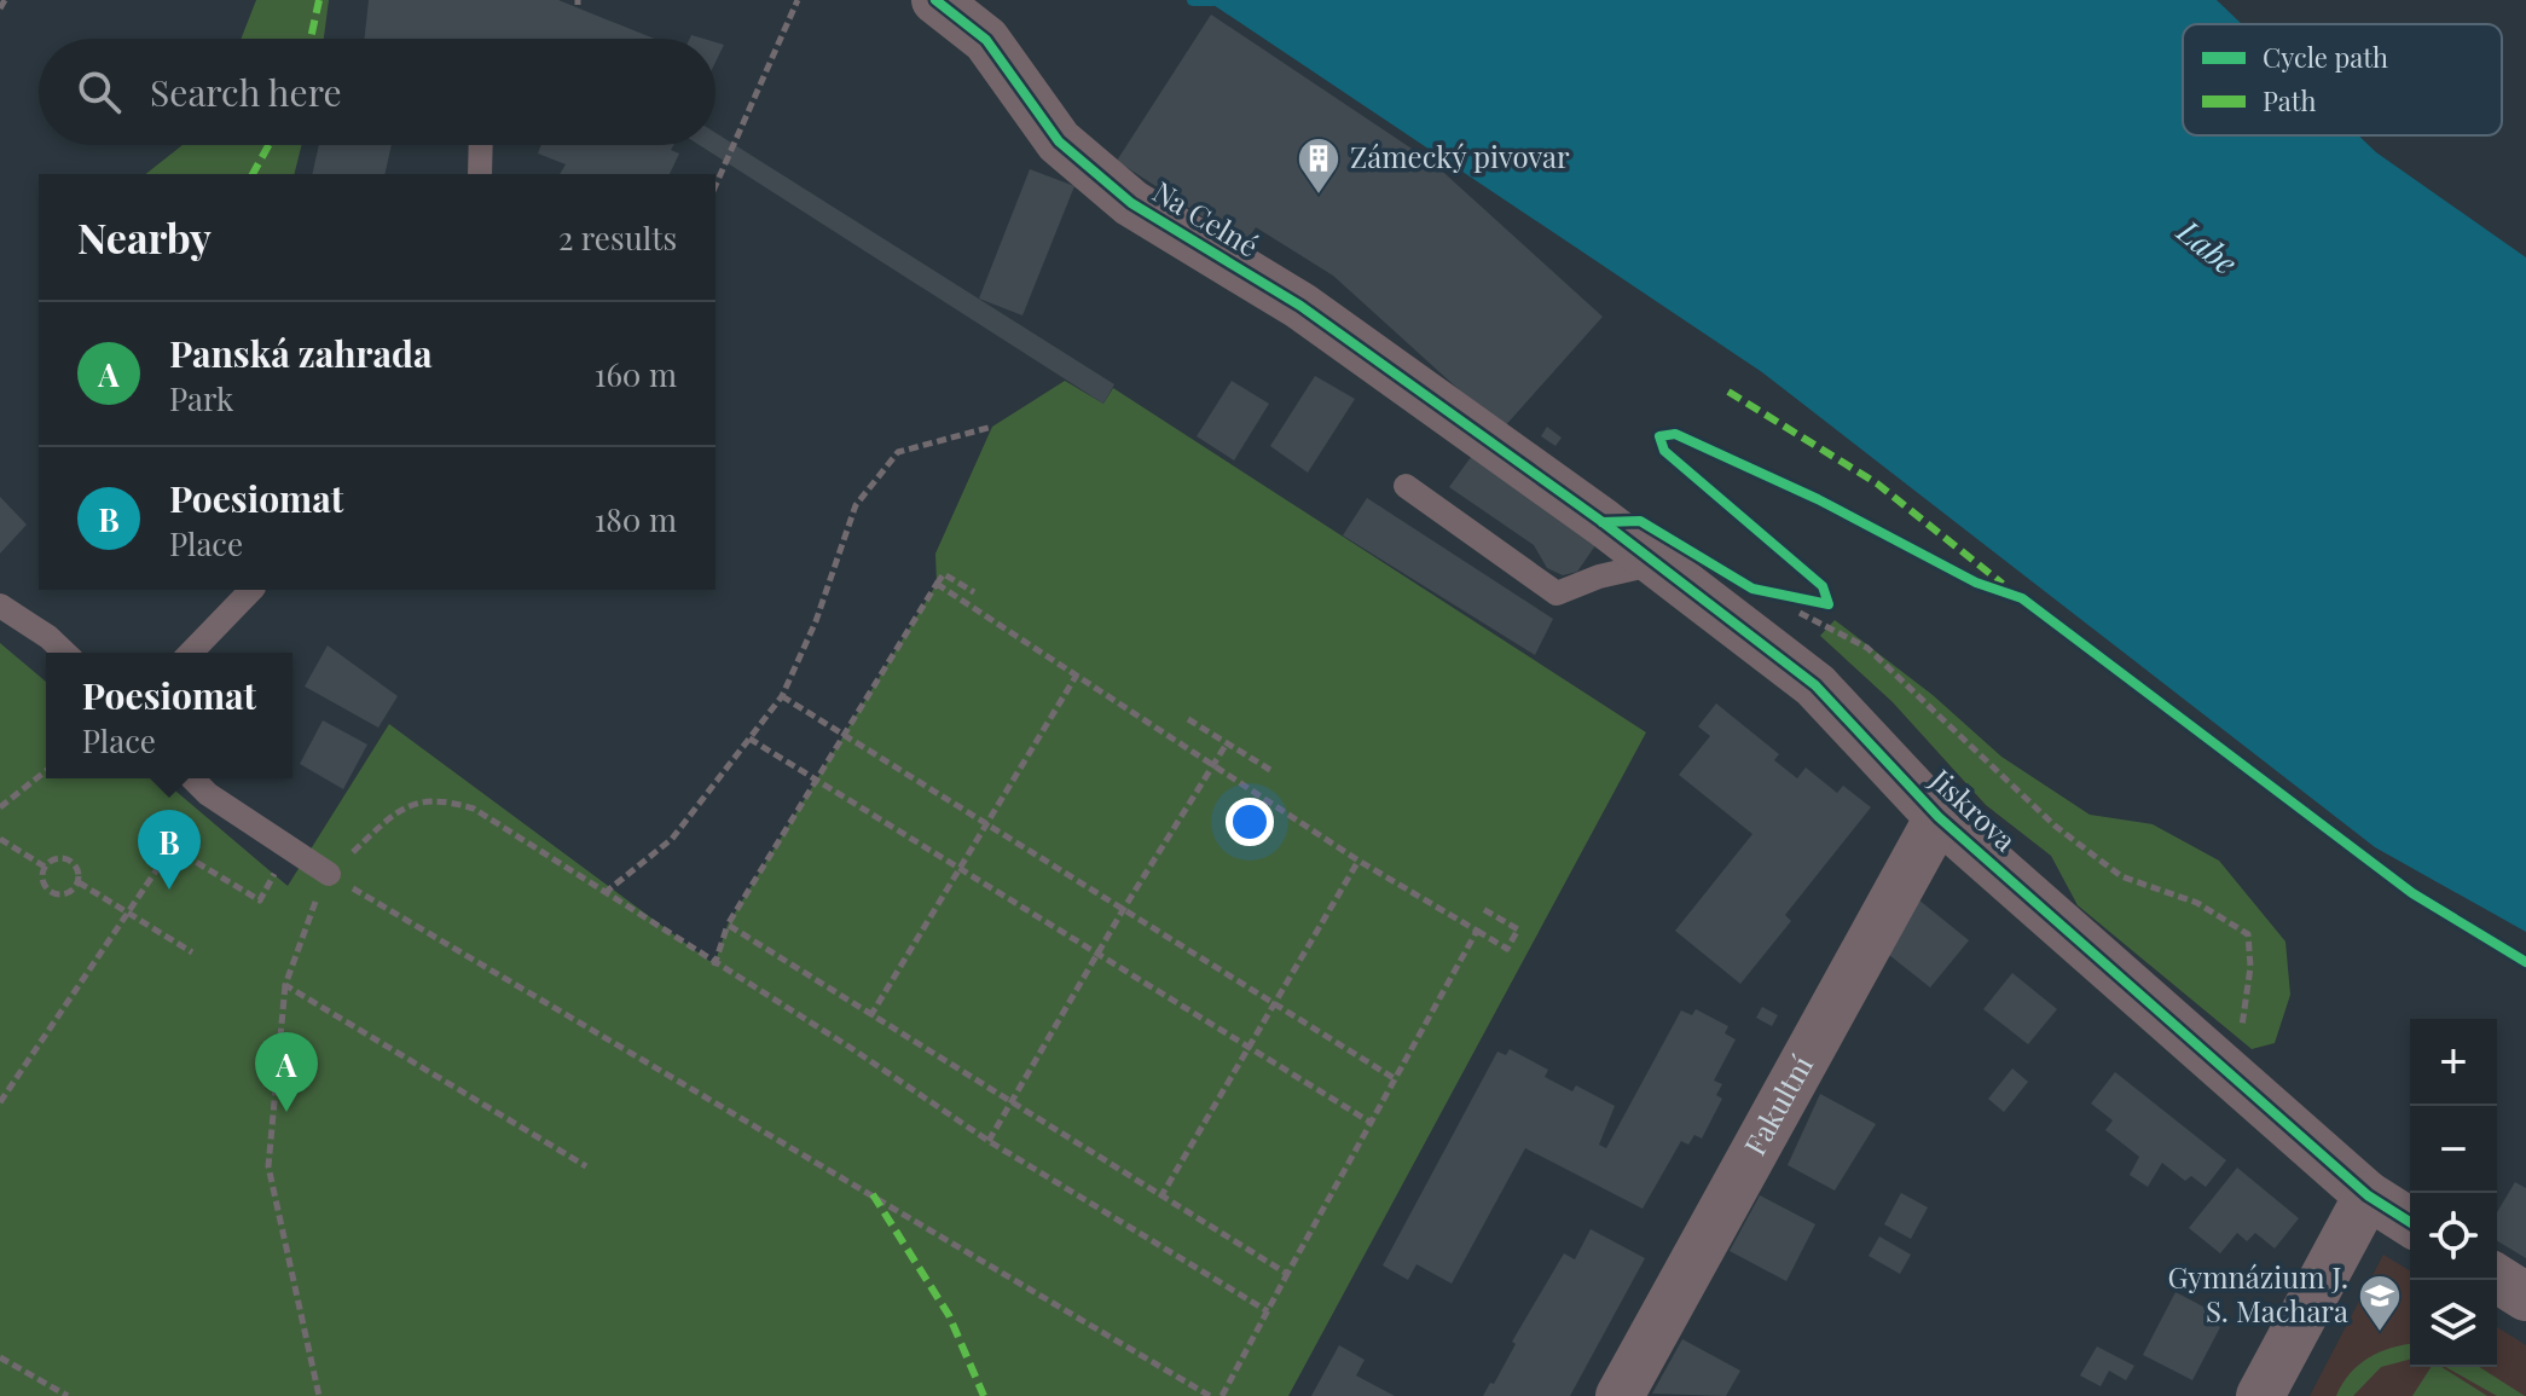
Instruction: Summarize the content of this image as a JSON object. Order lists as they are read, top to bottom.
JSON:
{
  "streets": {
    "street": ["Na Celné", "Jiskrova", "Fakultní"]
  },
  "crossings": [
    ["Na Celné", "Jiskrova"],
    ["Jiskrova", "Fakultní"]
  ],
  "water": ["Labe"],
  "places": {
    "building": ["Zámecký pivovar"],
    "school or university": ["Gymnázium J. S. Machara"]
  },
  "legend": ["Cycle path", "Path"],
  "page": {
    "search": "Search here",
    "heading": ["Nearby", "2 results"],
    "list": [
      {
        "mark": "A",
        "name": "Panská zahrada",
        "note": "Park",
        "value": "160 m"
      },
      {
        "mark": "B",
        "name": "Poesiomat",
        "note": "Place",
        "value": "180 m"
      }
    ],
    "popup": ["Poesiomat", "Place"],
    "pins": ["B", "A"],
    "map_buttons": ["+", "−"]
  }
}
